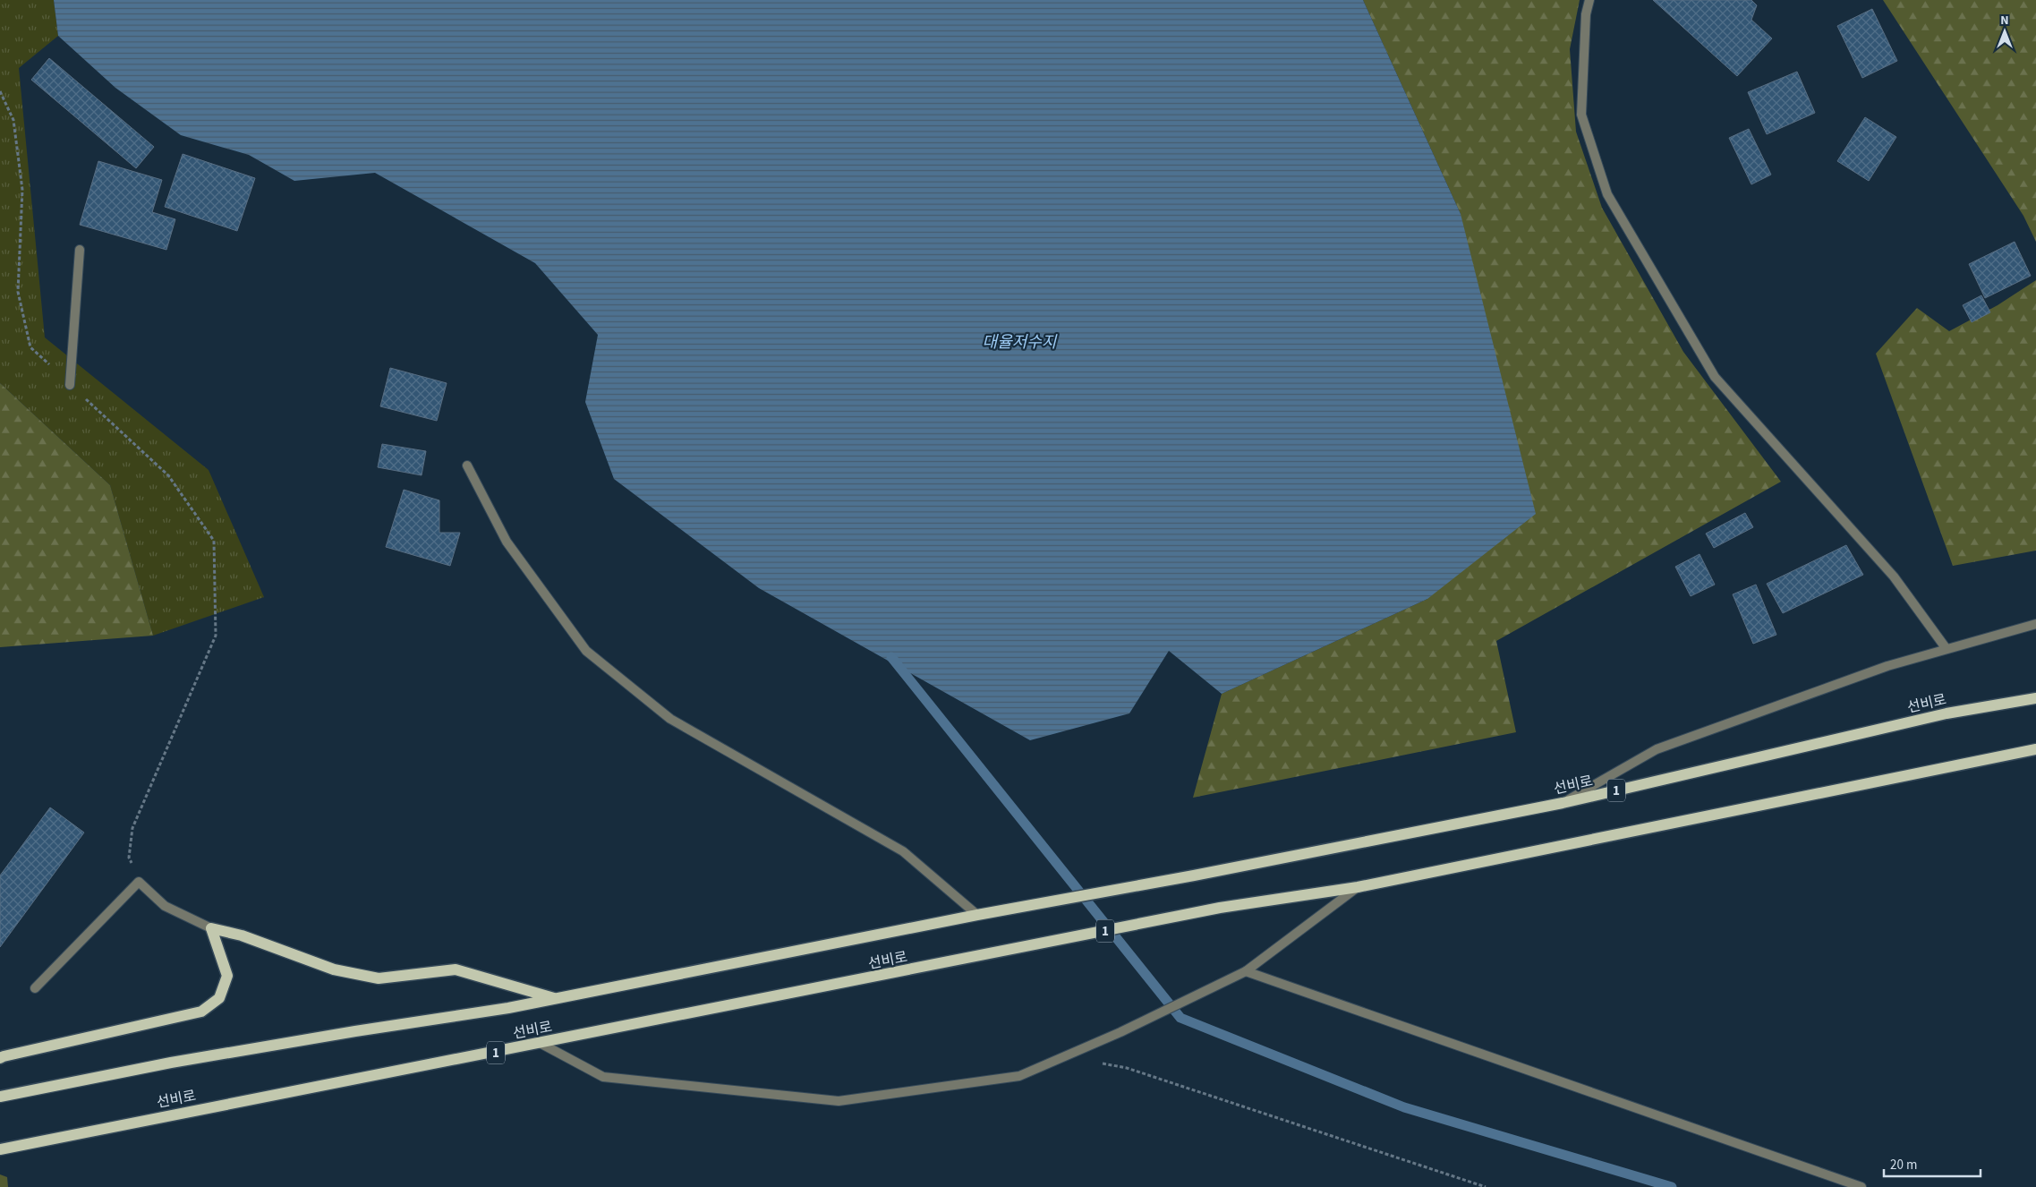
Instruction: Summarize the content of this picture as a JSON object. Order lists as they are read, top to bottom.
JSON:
{
  "streets": {
    "main road": ["선비로", "1"]
  },
  "crossings": [
    ["선비로", "1"]
  ],
  "water": ["대율저수지"],
  "scale_bar": "20 m",
  "north": "top"
}
